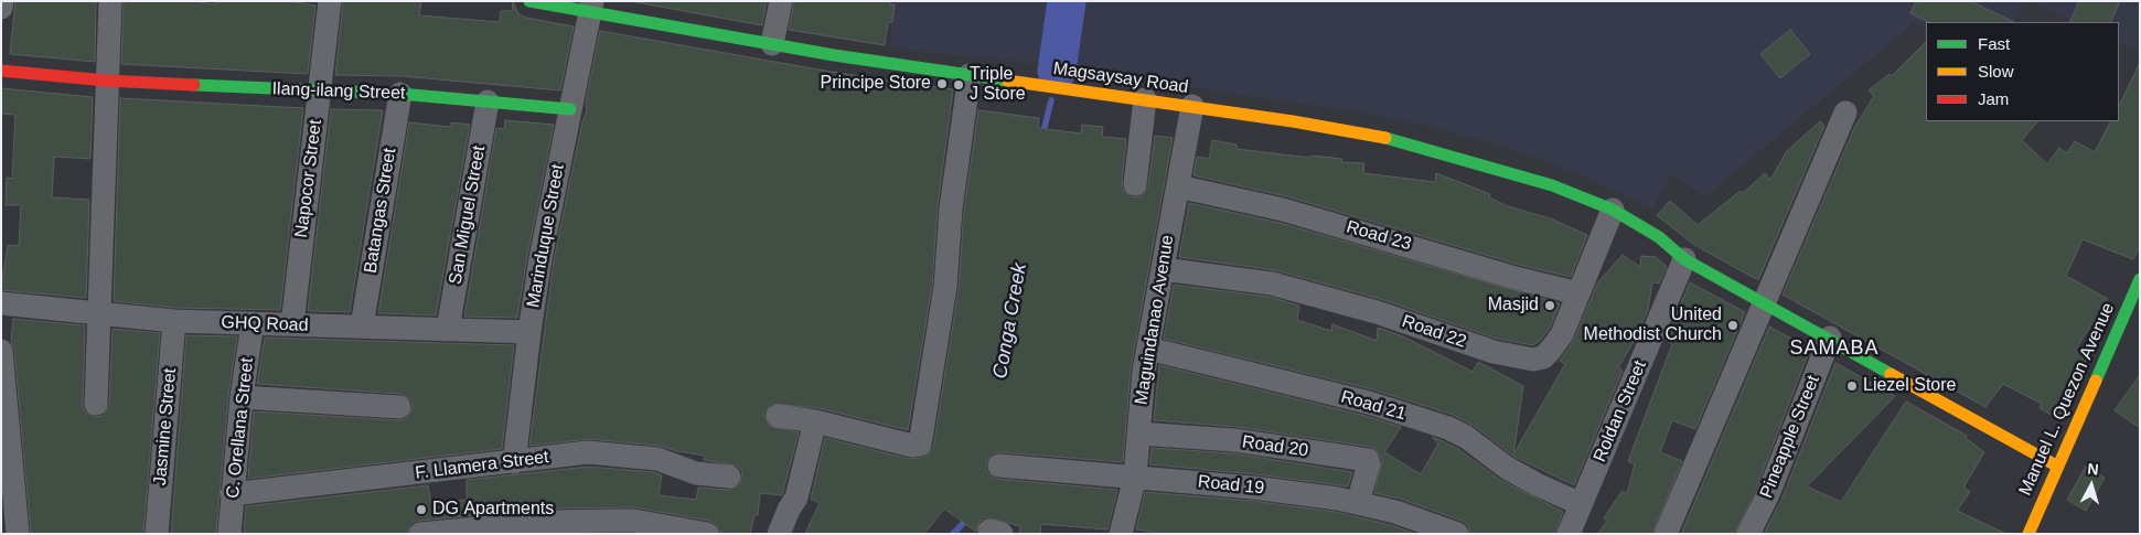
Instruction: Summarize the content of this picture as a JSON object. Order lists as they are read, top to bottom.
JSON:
{
  "streets": {
    "street": [
      "Magsaysay Road",
      "Ilang-ilang Street",
      "Napocor Street",
      "Batangas Street",
      "San Miguel Street",
      "Marinduque Street",
      "Road 23",
      "Maguindanao Avenue",
      "GHQ Road",
      "Road 22",
      "Manuel L. Quezon Avenue",
      "Road 21",
      "Roldan Street",
      "Jasmine Street",
      "C. Orellana Street",
      "Pineapple Street",
      "Road 20",
      "F. Llamera Street",
      "Road 19"
    ]
  },
  "crossings": [
    ["Magsaysay Road", "Marinduque Street"],
    ["Magsaysay Road", "Maguindanao Avenue"],
    ["Magsaysay Road", "Road 22"],
    ["Magsaysay Road", "Manuel L. Quezon Avenue"],
    ["Magsaysay Road", "Roldan Street"],
    ["Magsaysay Road", "Pineapple Street"],
    ["Ilang-ilang Street", "Napocor Street"],
    ["Ilang-ilang Street", "Batangas Street"],
    ["Ilang-ilang Street", "San Miguel Street"],
    ["Ilang-ilang Street", "Marinduque Street"],
    ["Napocor Street", "GHQ Road"],
    ["Batangas Street", "GHQ Road"],
    ["San Miguel Street", "GHQ Road"],
    ["Marinduque Street", "GHQ Road"],
    ["Marinduque Street", "F. Llamera Street"],
    ["Road 23", "Maguindanao Avenue"],
    ["Road 23", "Road 22"],
    ["Maguindanao Avenue", "Road 22"],
    ["Maguindanao Avenue", "Road 21"],
    ["Maguindanao Avenue", "Road 20"],
    ["Maguindanao Avenue", "Road 19"],
    ["GHQ Road", "Jasmine Street"],
    ["GHQ Road", "C. Orellana Street"],
    ["Road 21", "Roldan Street"],
    ["C. Orellana Street", "F. Llamera Street"],
    ["Road 20", "Road 19"]
  ],
  "districts": ["SAMABA"],
  "water": ["Conga Creek"],
  "places": [
    "Principe Store",
    "Triple J Store",
    "Masjid",
    "United Methodist Church",
    "Liezel Store",
    "DG Apartments"
  ],
  "legend": ["Fast", "Slow", "Jam"],
  "north": "top"
}
